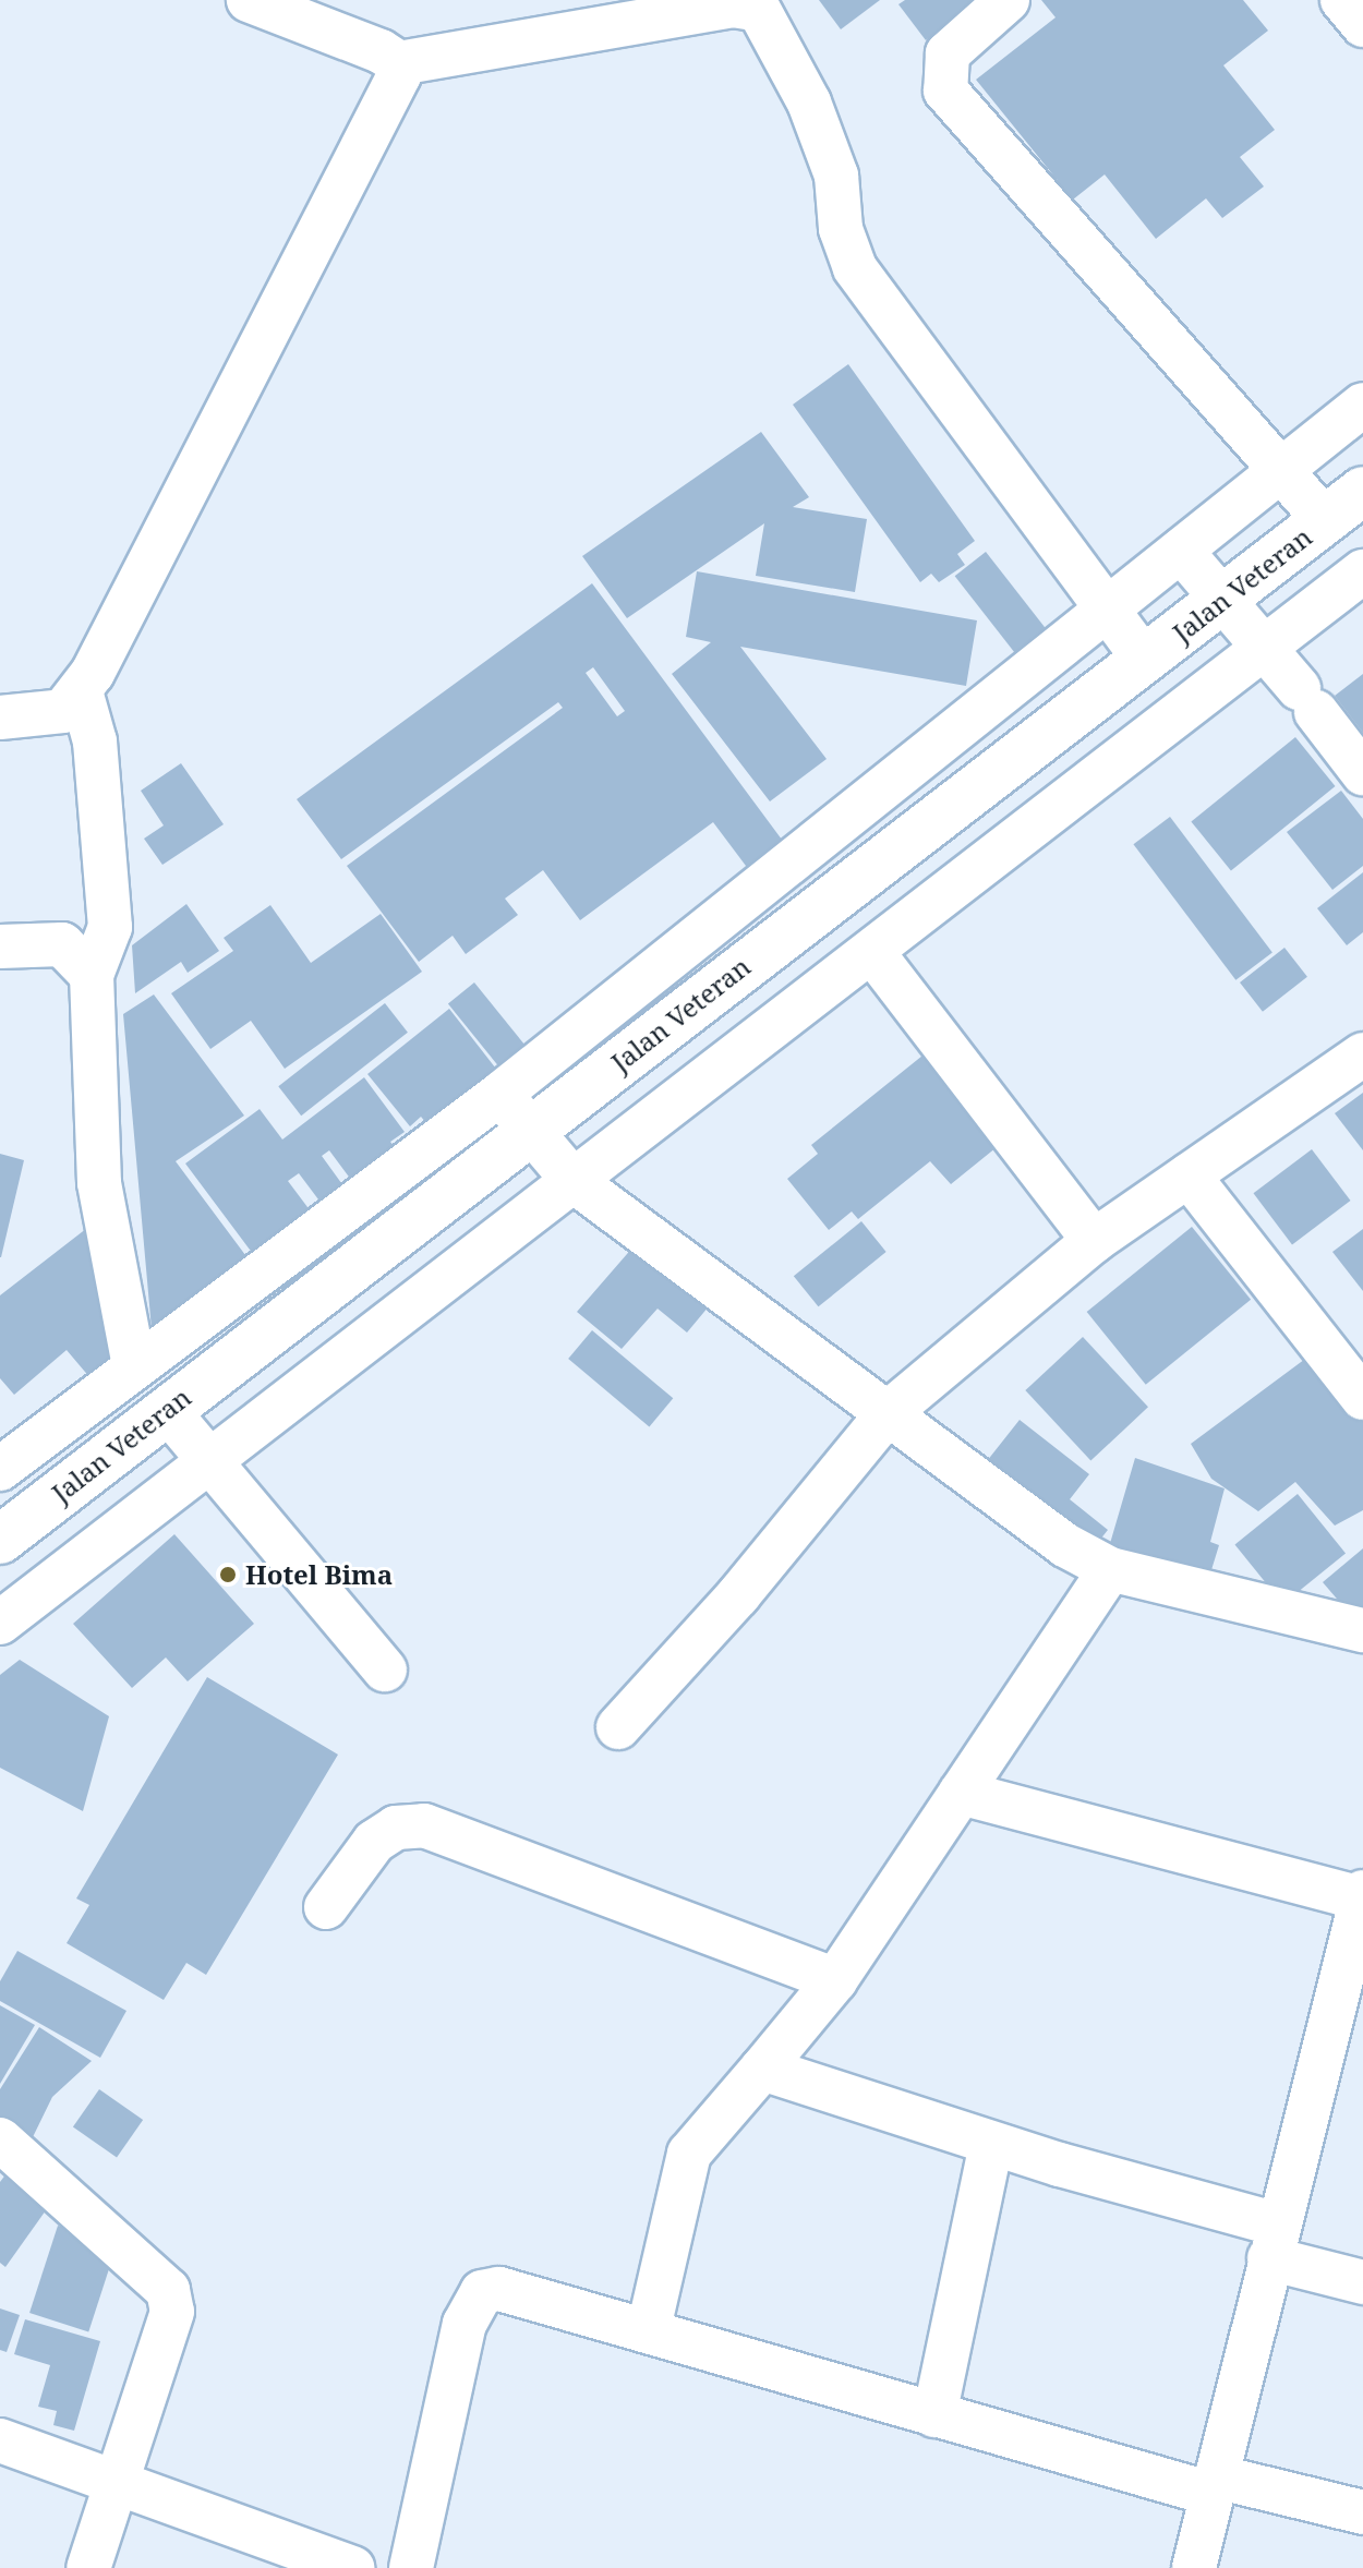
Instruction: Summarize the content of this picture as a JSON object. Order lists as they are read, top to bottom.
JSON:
{
  "streets": {
    "main road": ["Jalan Veteran"]
  },
  "places": ["Hotel Bima"]
}
